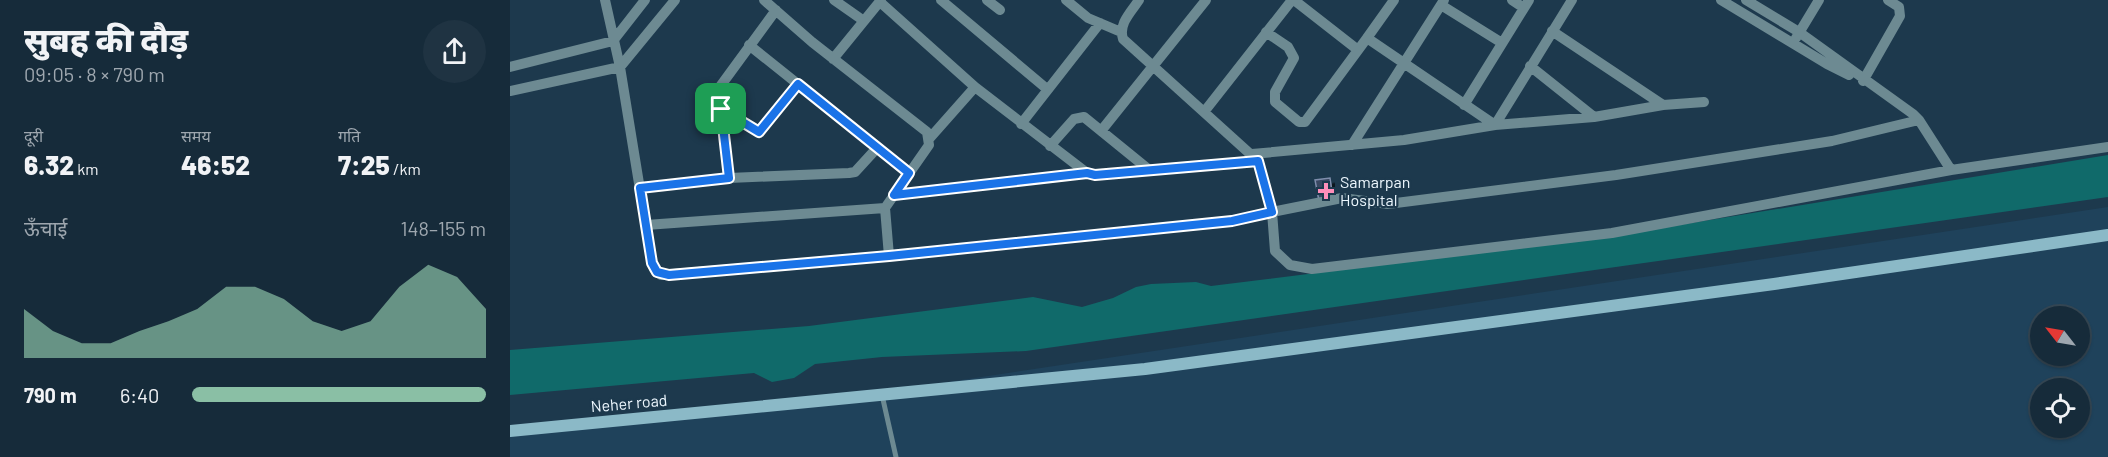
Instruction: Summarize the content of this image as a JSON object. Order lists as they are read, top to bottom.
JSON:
{
  "streets": {
    "street": ["Neher road"]
  },
  "places": {
    "health": ["Samarpan Hospital"]
  },
  "north": "top left",
  "page": {
    "heading": ["सुबह की दौड़", "09:05 · 8 × 790 m"],
    "stats": [
      ["दूरी", "6.32 km"],
      ["समय", "46:52"],
      ["गति", "7:25 /km"]
    ],
    "chart": ["ऊँचाई", "148–155 m"],
    "list": [
      {
        "name": "790 m",
        "note": "6:40"
      }
    ]
  }
}
